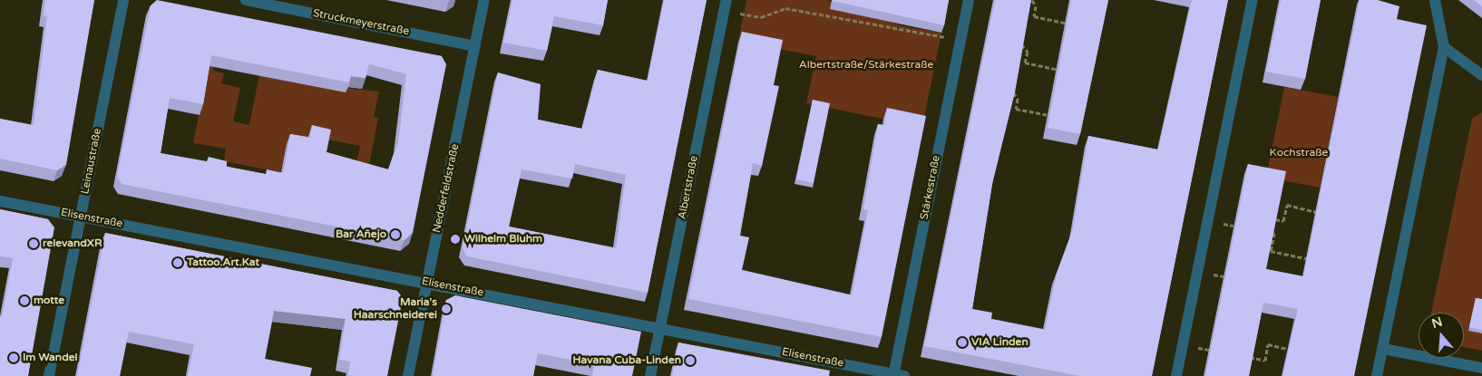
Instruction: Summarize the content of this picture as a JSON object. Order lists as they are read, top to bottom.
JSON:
{
  "streets": {
    "street": [
      "Struckmeyerstraße",
      "Leinaustraße",
      "Albertstraße",
      "Stärkestraße",
      "Nedderfeldstraße",
      "Elisenstraße"
    ]
  },
  "crossings": [
    ["Struckmeyerstraße", "Nedderfeldstraße"],
    ["Leinaustraße", "Elisenstraße"],
    ["Albertstraße", "Elisenstraße"],
    ["Stärkestraße", "Elisenstraße"],
    ["Nedderfeldstraße", "Elisenstraße"]
  ],
  "parks": ["Albertstraße/Stärkestraße", "Kochstraße"],
  "places": [
    "Bar Añejo",
    "Wilhelm Bluhm",
    "relevandXR",
    "Tattoo.Art.Kat",
    "motte",
    "Maria's Haarschneiderei",
    "VIA Linden",
    "Im Wandel",
    "Havana Cuba-Linden"
  ],
  "north": "top"
}
